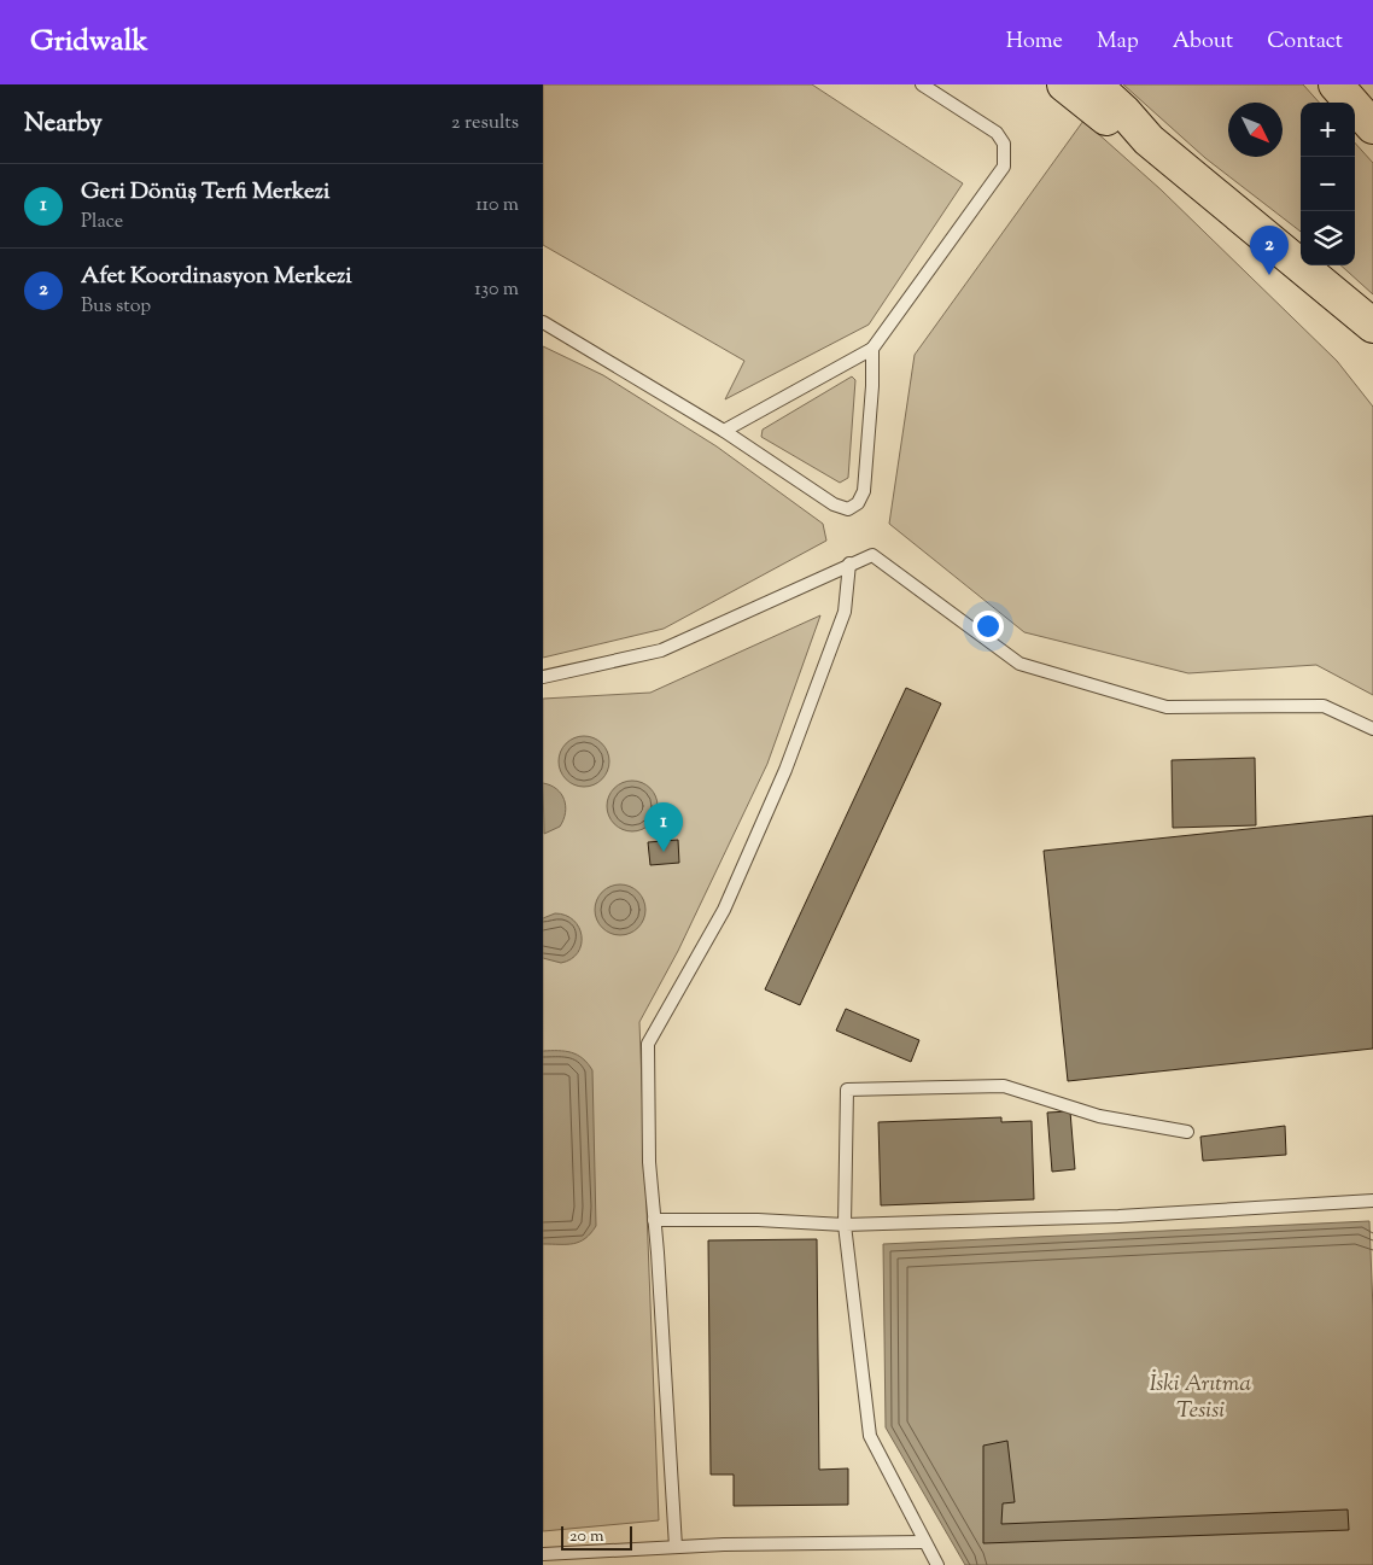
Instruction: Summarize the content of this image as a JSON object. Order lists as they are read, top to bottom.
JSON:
{
  "water": ["İski Arıtma Tesisi"],
  "scale_bar": "20 m",
  "north": "bottom right",
  "page": {
    "header": "Gridwalk",
    "nav": [
      "Home",
      "Map",
      "About",
      "Contact"
    ],
    "heading": ["Nearby", "2 results"],
    "map_buttons": ["+", "−"],
    "list": [
      {
        "mark": "1",
        "name": "Geri Dönüş Terfi Merkezi",
        "note": "Place",
        "value": "110 m"
      },
      {
        "mark": "2",
        "name": "Afet Koordinasyon Merkezi",
        "note": "Bus stop",
        "value": "130 m"
      }
    ],
    "pins": ["2", "1"],
    "scale": "20 m"
  }
}
